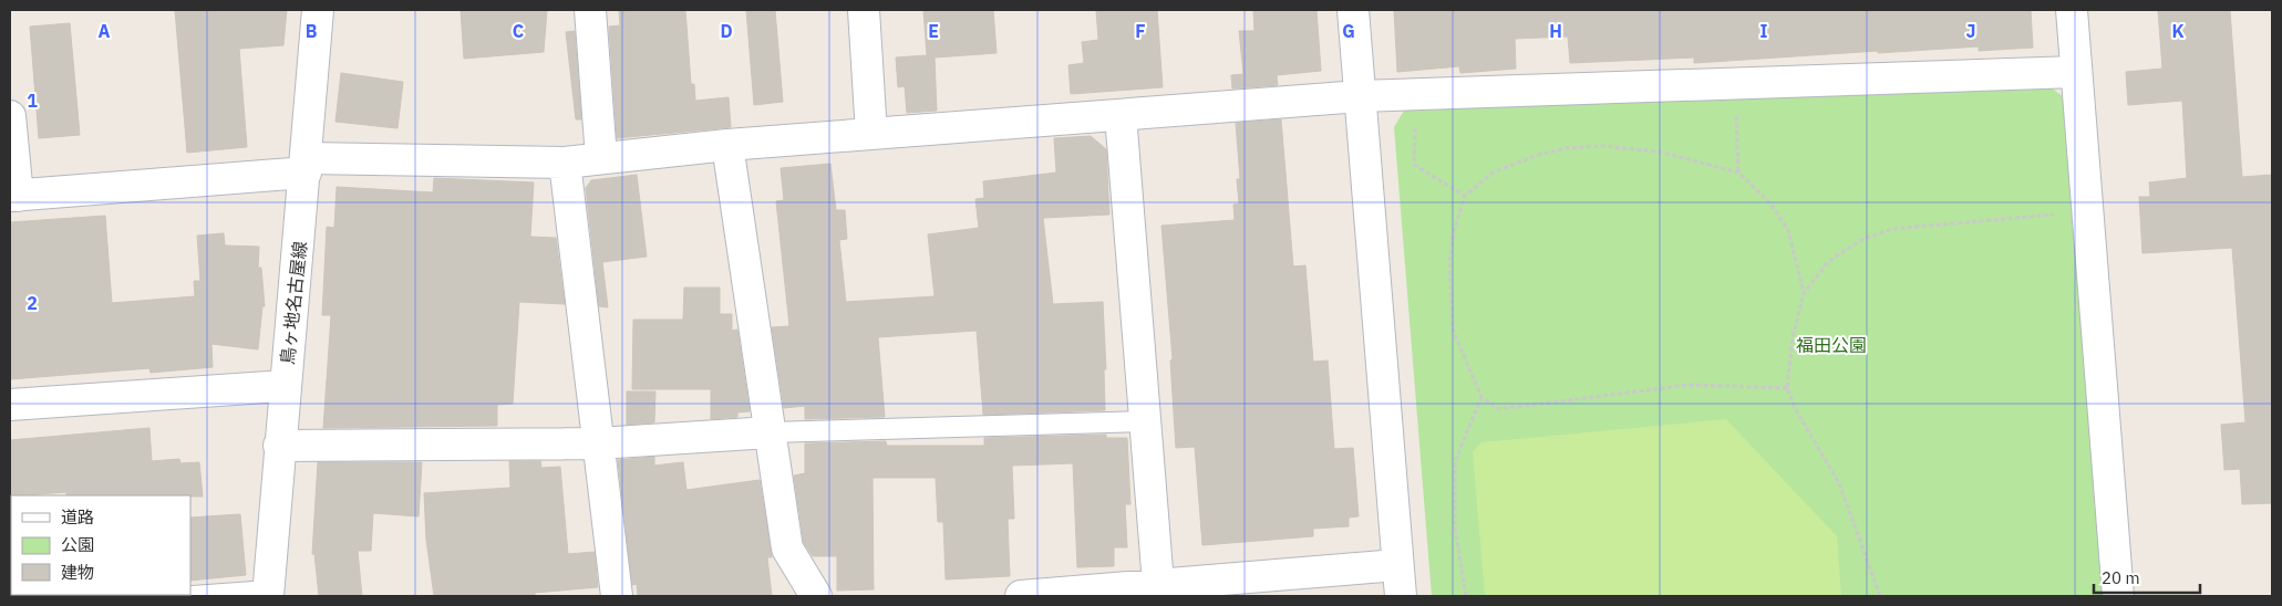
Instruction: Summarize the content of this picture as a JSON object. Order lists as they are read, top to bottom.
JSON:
{
  "streets": {
    "street": ["鳥ヶ地名古屋線"]
  },
  "parks": ["福田公園"],
  "legend": ["道路", "公園", "建物"],
  "scale_bar": "20 m",
  "grid": {
    "columns": [
      "A",
      "B",
      "C",
      "D",
      "E",
      "F",
      "G",
      "H",
      "I",
      "J",
      "K"
    ],
    "rows": ["1", "2"]
  }
}
